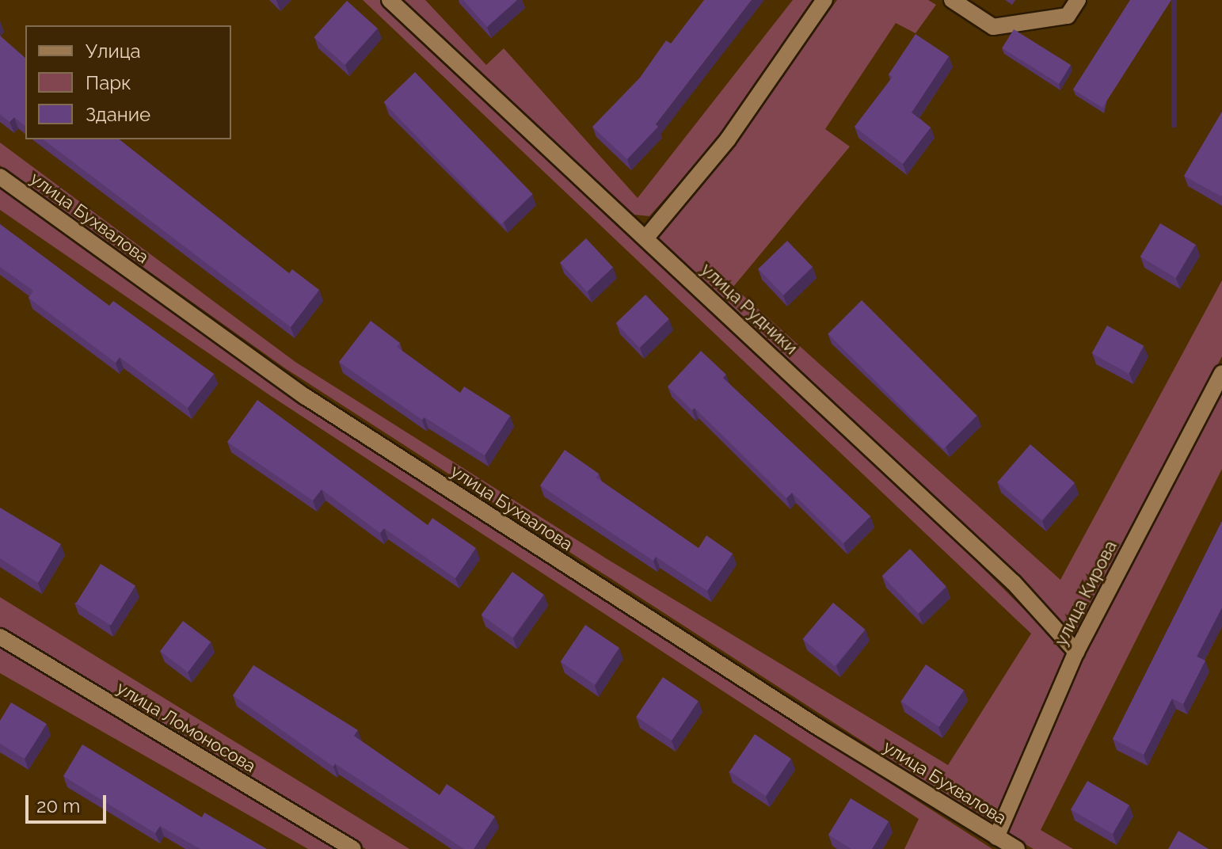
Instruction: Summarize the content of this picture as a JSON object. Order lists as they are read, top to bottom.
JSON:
{
  "streets": {
    "street": [
      "улица Бухвалова",
      "улица Рудники",
      "улица Кирова",
      "улица Ломоносова"
    ]
  },
  "crossings": [
    ["улица Бухвалова", "улица Кирова"],
    ["улица Рудники", "улица Кирова"]
  ],
  "legend": ["Улица", "Парк", "Здание"],
  "scale_bar": "20 m"
}
